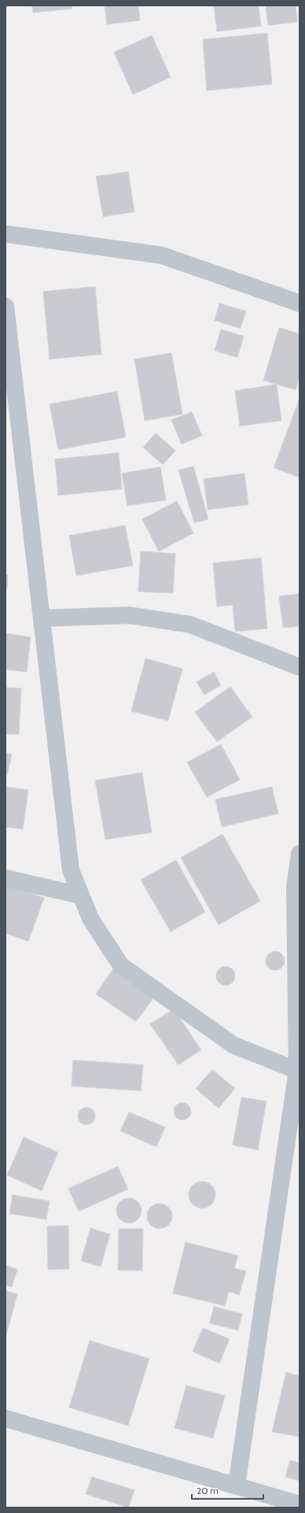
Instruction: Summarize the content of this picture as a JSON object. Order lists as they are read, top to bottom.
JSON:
{
  "scale_bar": "20 m"
}
